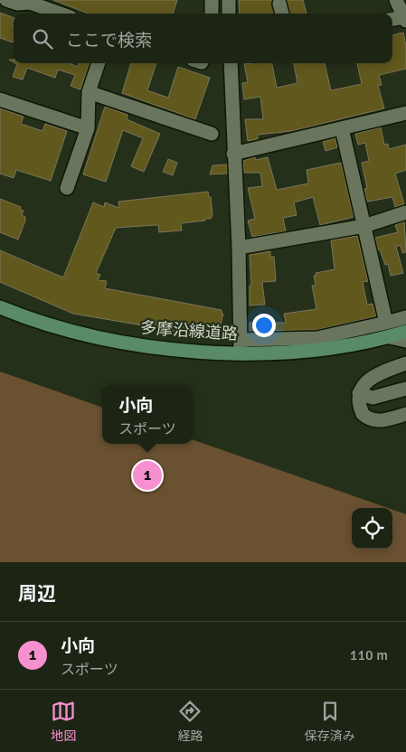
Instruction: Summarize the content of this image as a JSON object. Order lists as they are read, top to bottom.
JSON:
{
  "streets": {
    "main road": ["多摩沿線道路"]
  },
  "page": {
    "search": "ここで検索",
    "popup": ["小向", "スポーツ"],
    "pins": "1",
    "heading": "周辺",
    "list": [
      {
        "mark": "1",
        "name": "小向",
        "note": "スポーツ",
        "value": "110 m"
      }
    ],
    "nav": ["地図", "経路", "保存済み"]
  }
}
